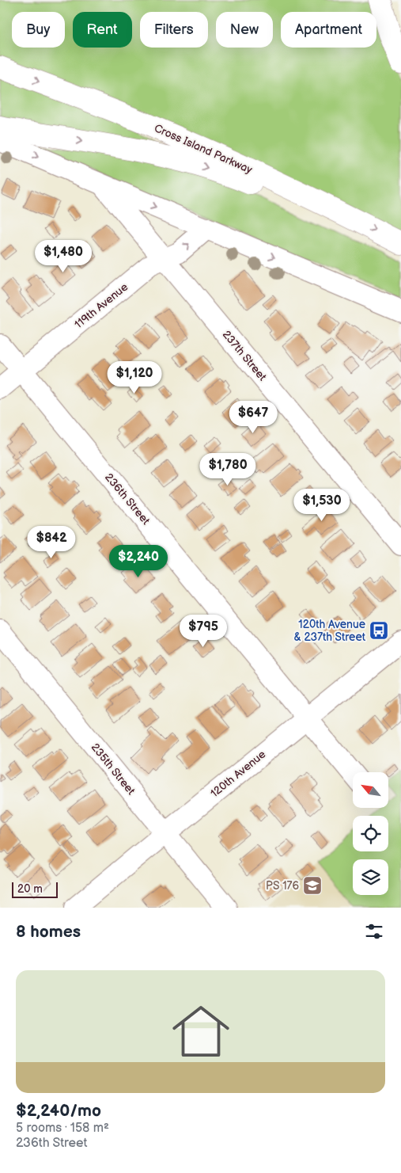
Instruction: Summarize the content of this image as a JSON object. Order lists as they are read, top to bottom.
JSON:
{
  "streets": {
    "highway": ["Cross Island Parkway"],
    "street": [
      "119th Avenue",
      "237th Street",
      "236th Street",
      "235th Street",
      "120th Avenue"
    ]
  },
  "crossings": [
    ["119th Avenue", "237th Street"],
    ["119th Avenue", "236th Street"],
    ["236th Street", "120th Avenue"],
    ["235th Street", "120th Avenue"]
  ],
  "places": {
    "bus stop": ["120th Avenue & 237th Street"],
    "school or university": ["PS 176"]
  },
  "scale_bar": "20 m",
  "north": "top left",
  "page": {
    "chip": [
      "Buy",
      "Rent",
      "Filters",
      "New",
      "Apartment"
    ],
    "price": [
      "$1,480",
      "$1,120",
      "$647",
      "$1,780",
      "$1,530",
      "$842",
      "$2,240",
      "$795"
    ],
    "scale": "20 m",
    "heading": "8 homes",
    "list": [
      {
        "name": "$2,240/mo",
        "note": "5 rooms · 158 m² · 236th Street"
      }
    ]
  }
}
